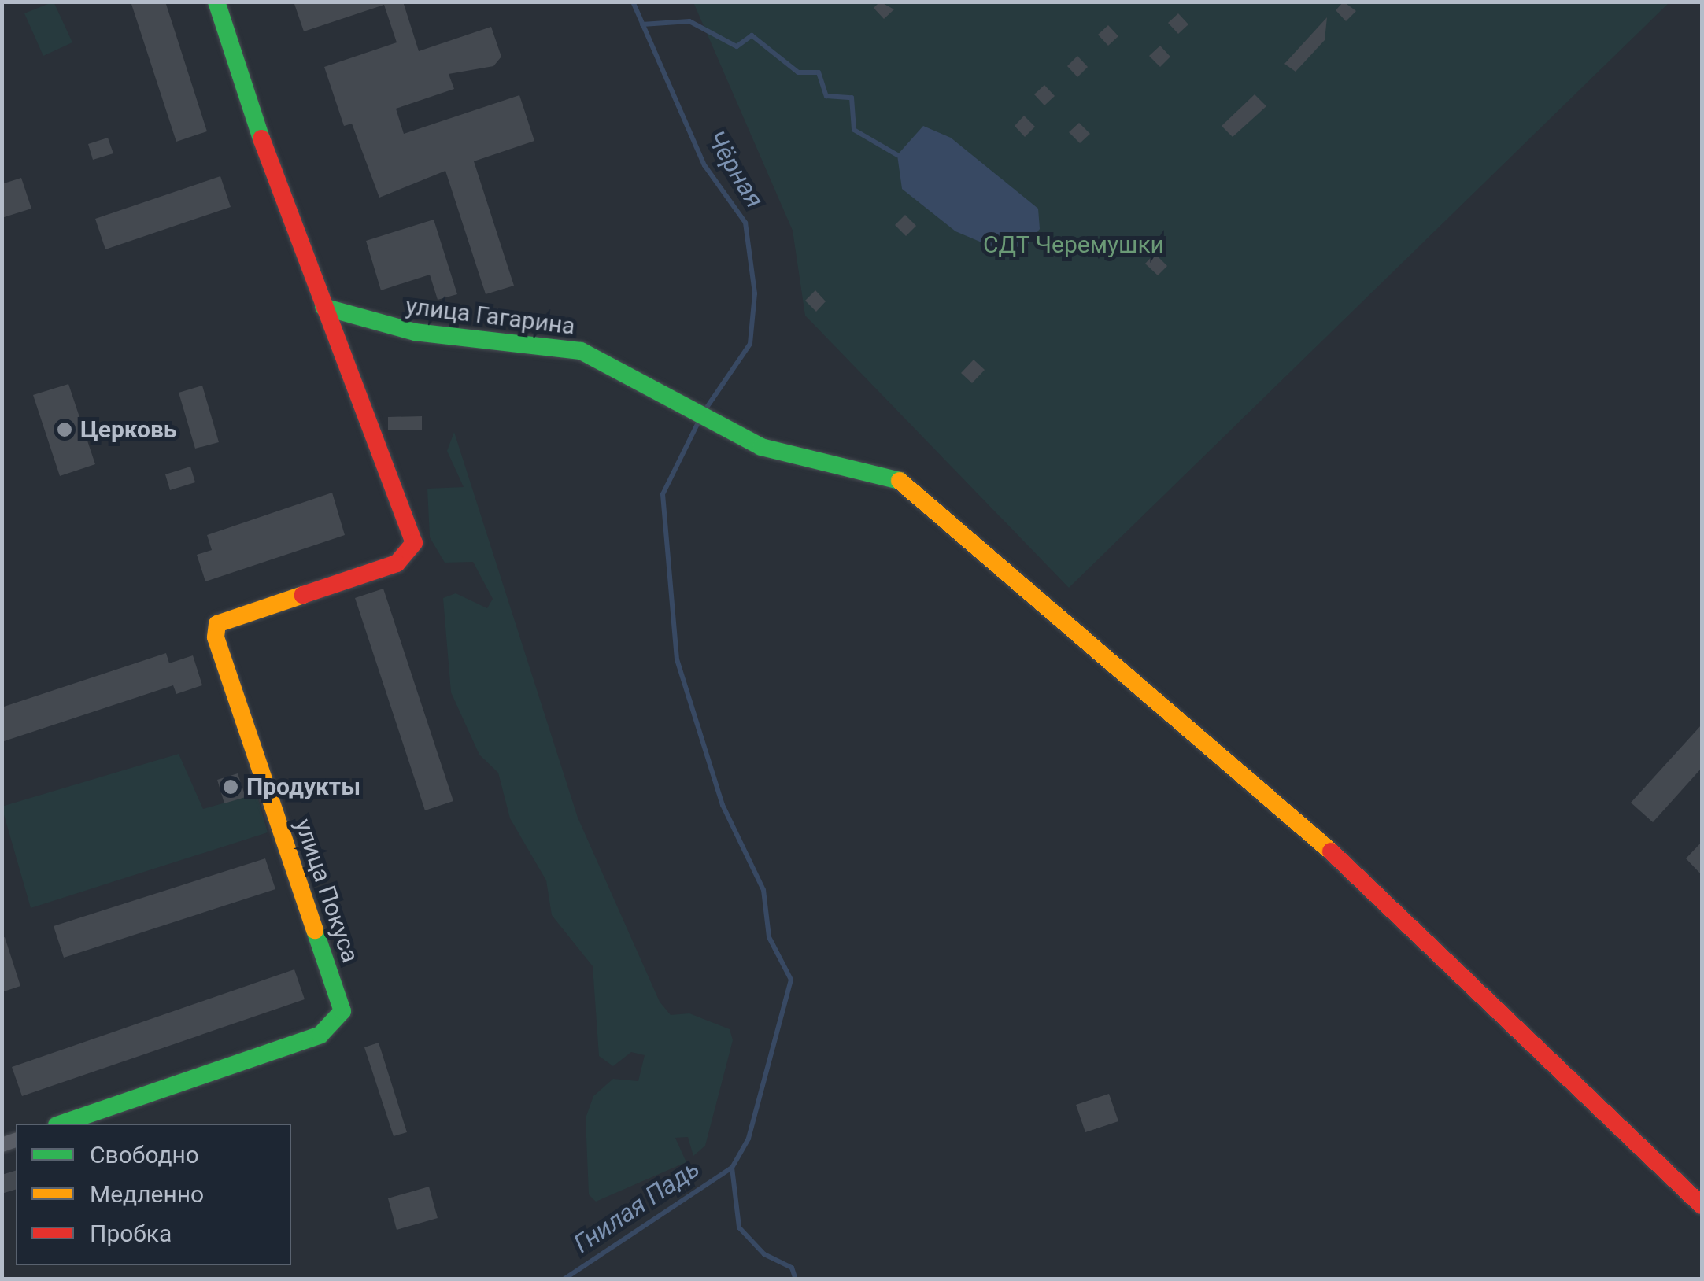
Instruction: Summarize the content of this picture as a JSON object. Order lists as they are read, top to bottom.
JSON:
{
  "streets": {
    "street": ["улица Гагарина", "улица Покуса"]
  },
  "crossings": [
    ["улица Гагарина", "улица Покуса"]
  ],
  "water": ["Чёрная", "Гнилая Падь"],
  "parks": ["СДТ Черемушки"],
  "places": ["Церковь", "Продукты"],
  "legend": ["Свободно", "Медленно", "Пробка"]
}
